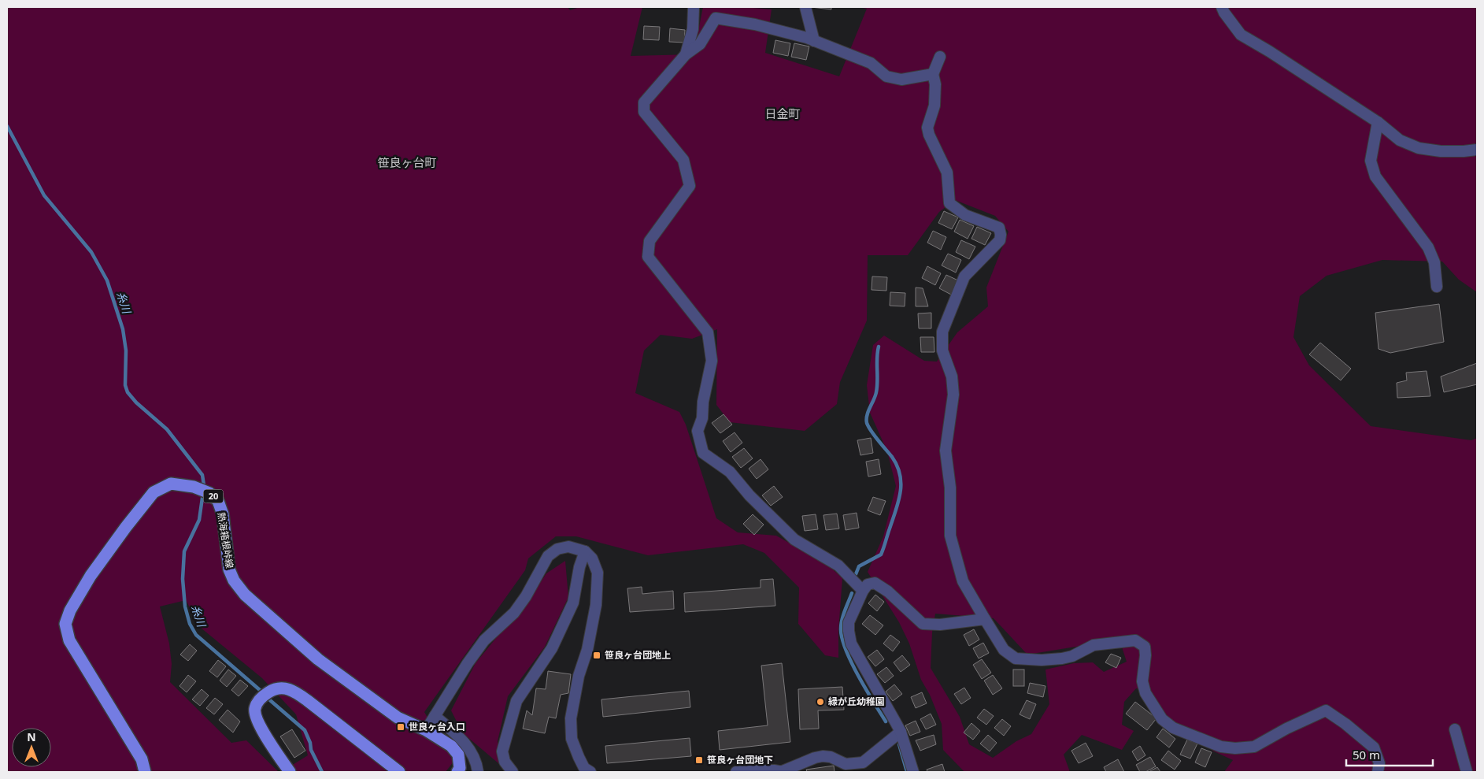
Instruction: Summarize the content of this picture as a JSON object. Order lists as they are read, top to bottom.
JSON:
{
  "streets": {
    "main road": ["20", "熱海箱根峠線"]
  },
  "districts": ["日金町", "笹良ヶ台町"],
  "water": ["糸川"],
  "places": {
    "transit": ["笹良ヶ台団地上", "世良ヶ台入口", "笹良ヶ台団地下"],
    "other": ["緑が丘幼稚園"]
  },
  "scale_bar": "50 m",
  "north": "top"
}
